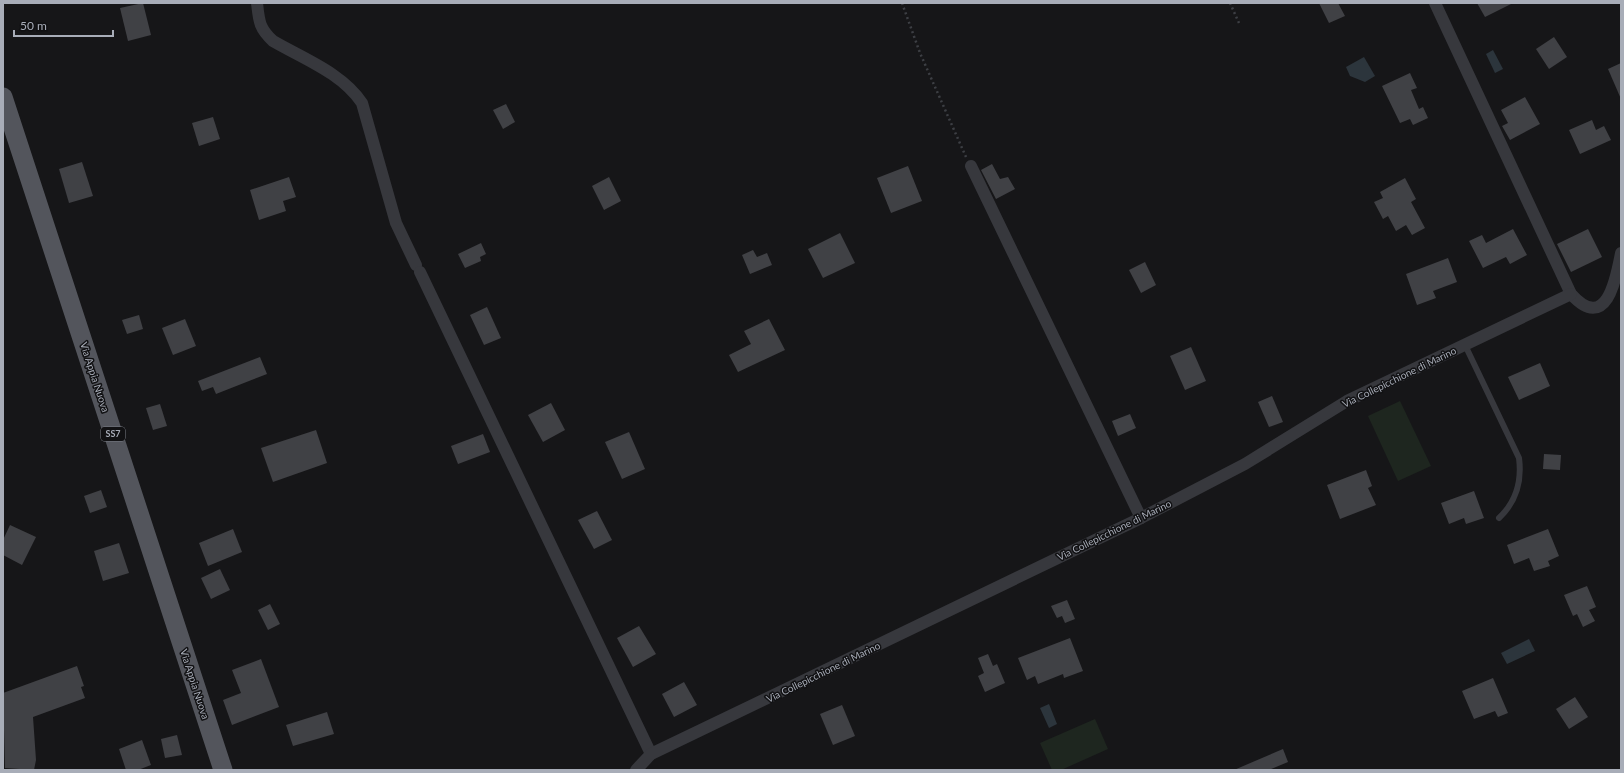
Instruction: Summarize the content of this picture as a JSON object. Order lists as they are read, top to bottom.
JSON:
{
  "streets": {
    "main road": ["Via Appia Nuova", "SS7"],
    "street": ["Via Collepicchione di Marino"]
  },
  "scale_bar": "50 m"
}
